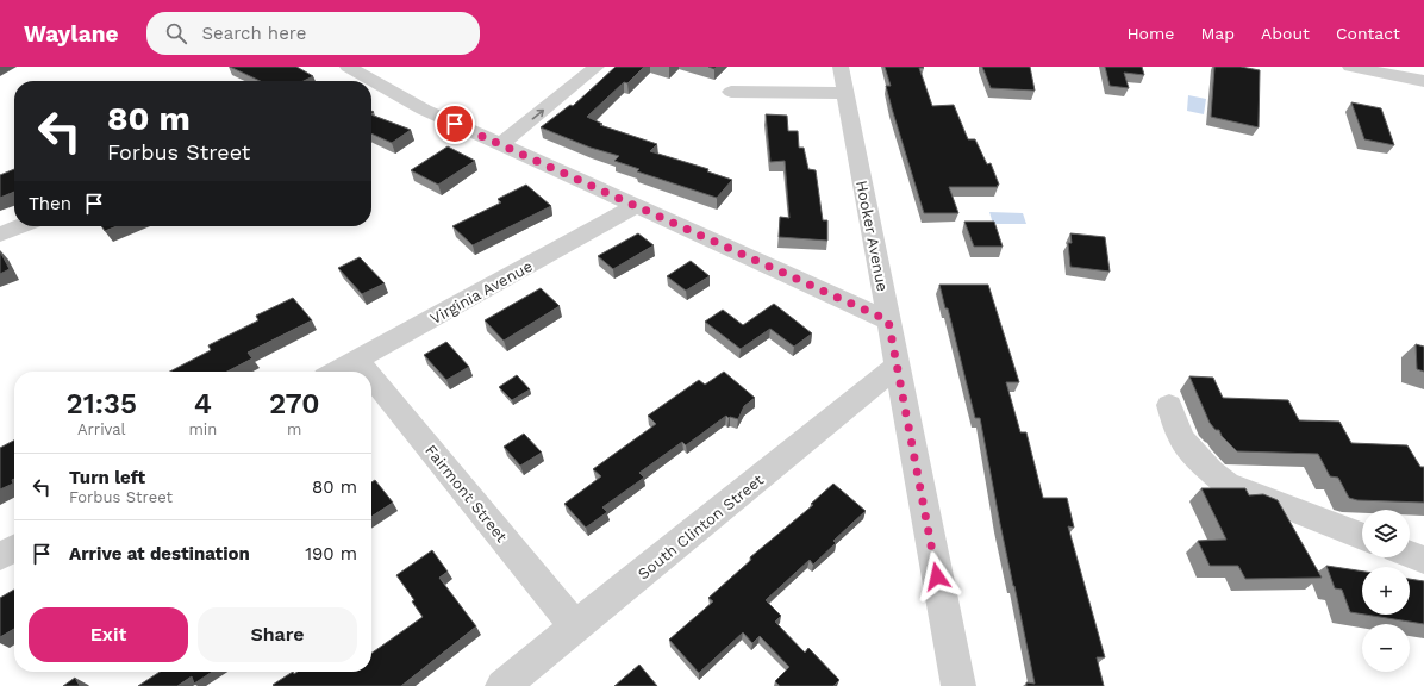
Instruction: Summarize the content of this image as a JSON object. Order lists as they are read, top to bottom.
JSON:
{
  "streets": {
    "street": [
      "Hooker Avenue",
      "Virginia Avenue",
      "Fairmont Street",
      "South Clinton Street"
    ]
  },
  "crossings": [
    ["Hooker Avenue", "South Clinton Street"],
    ["Virginia Avenue", "Fairmont Street"],
    ["Fairmont Street", "South Clinton Street"]
  ],
  "page": {
    "header": "Waylane",
    "search": "Search here",
    "nav": [
      "Home",
      "Map",
      "About",
      "Contact"
    ],
    "turn": ["80 m", "Forbus Street"],
    "then": "Then",
    "eta": [
      "21:35",
      "Arrival",
      "4",
      "min",
      "270",
      "m"
    ],
    "list": [
      {
        "name": "Turn left",
        "note": "Forbus Street",
        "value": "80 m"
      },
      {
        "name": "Arrive at destination",
        "value": "190 m"
      }
    ],
    "map_buttons": ["+", "−"],
    "buttons": ["Exit", "Share"]
  }
}
